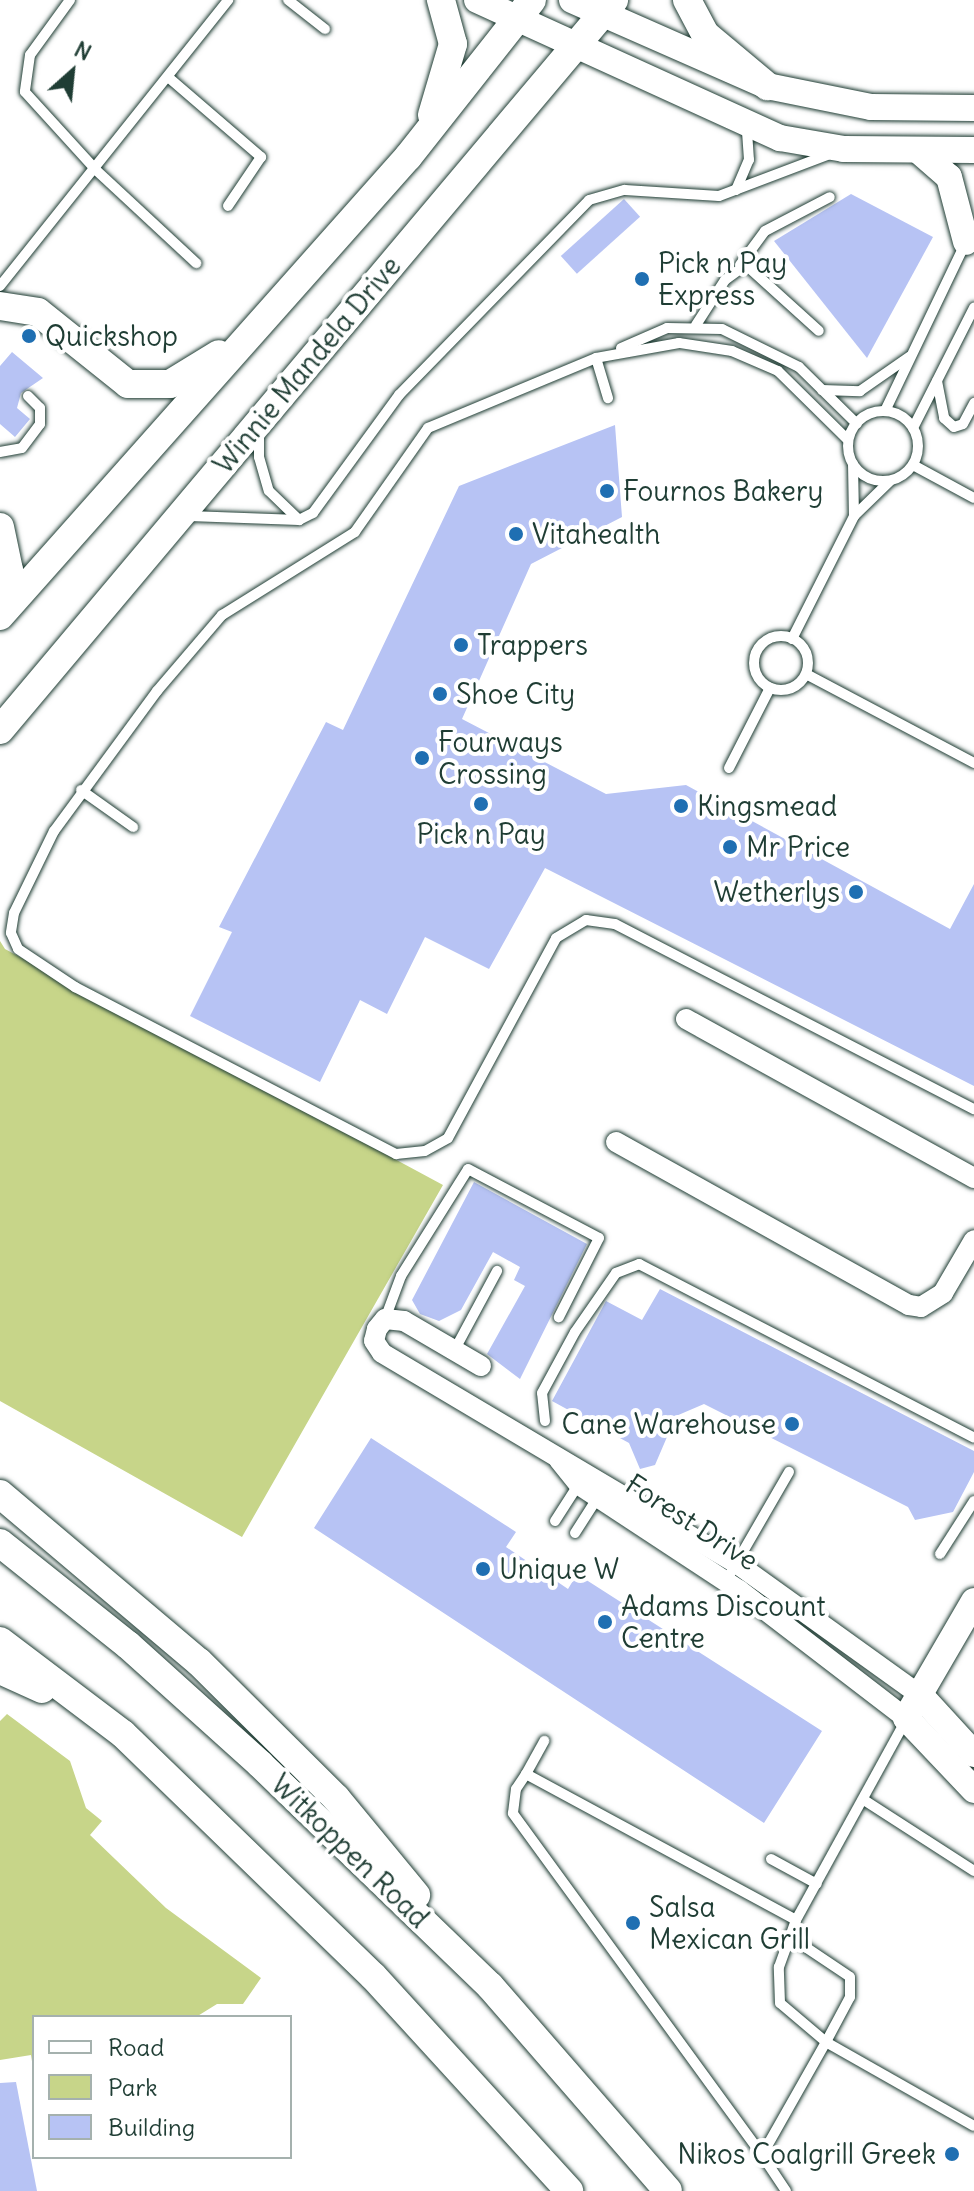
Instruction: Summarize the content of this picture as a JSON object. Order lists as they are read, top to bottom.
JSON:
{
  "streets": {
    "main road": ["Winnie Mandela Drive", "Witkoppen Road"],
    "street": ["Forest Drive"]
  },
  "places": [
    "Pick n Pay Express",
    "Quickshop",
    "Fournos Bakery",
    "Vitahealth",
    "Trappers",
    "Shoe City",
    "Fourways Crossing",
    "Pick n Pay",
    "Kingsmead",
    "Mr Price",
    "Wetherlys",
    "Cane Warehouse",
    "Unique W",
    "Adams Discount Centre",
    "Salsa Mexican Grill",
    "Nikos Coalgrill Greek"
  ],
  "legend": ["Road", "Park", "Building"],
  "north": "top right"
}
